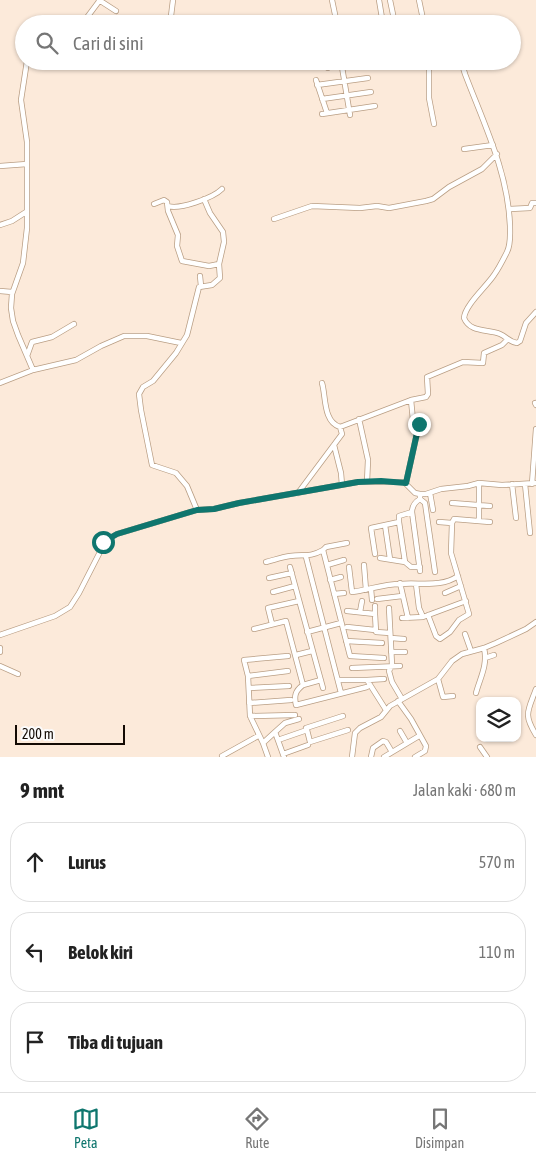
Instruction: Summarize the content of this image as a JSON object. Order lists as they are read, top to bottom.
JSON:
{
  "scale_bar": "200 m",
  "page": {
    "search": "Cari di sini",
    "scale": "200 m",
    "heading": ["9 mnt", "Jalan kaki · 680 m"],
    "list": [
      ["Lurus", "570 m"],
      ["Belok kiri", "110 m"],
      "Tiba di tujuan"
    ],
    "nav": ["Peta", "Rute", "Disimpan"]
  }
}
